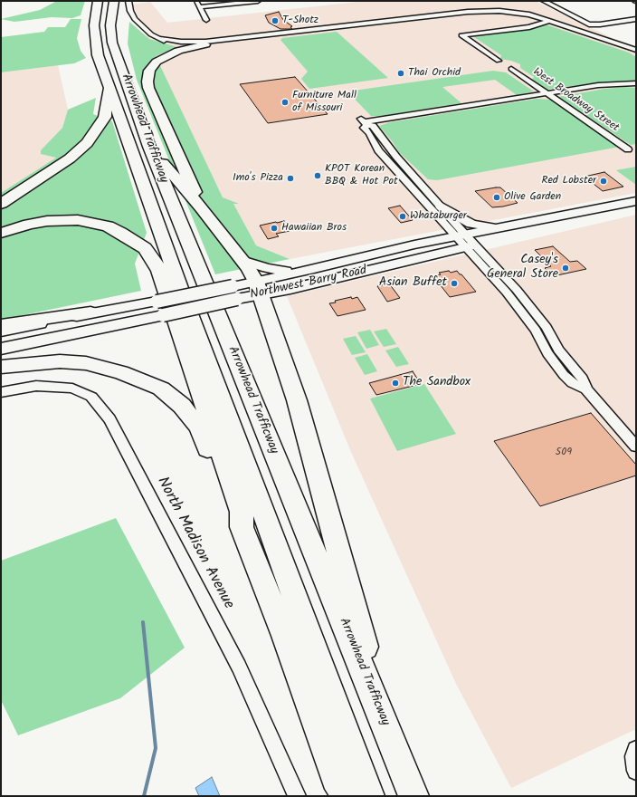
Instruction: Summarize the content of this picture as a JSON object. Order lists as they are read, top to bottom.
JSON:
{
  "streets": {
    "highway": ["Arrowhead Trafficway"],
    "main road": ["Northwest Barry Road"],
    "street": ["West Broadway Street", "North Madison Avenue"]
  },
  "places": [
    "T-Shotz",
    "Thai Orchid",
    "Furniture Mall of Missouri",
    "KPOT Korean BBQ & Hot Pot",
    "Imo's Pizza",
    "Red Lobster",
    "Olive Garden",
    "Whataburger",
    "Hawaiian Bros",
    "Casey's General Store",
    "Asian Buffet",
    "The Sandbox"
  ],
  "house_numbers": ["509"]
}
